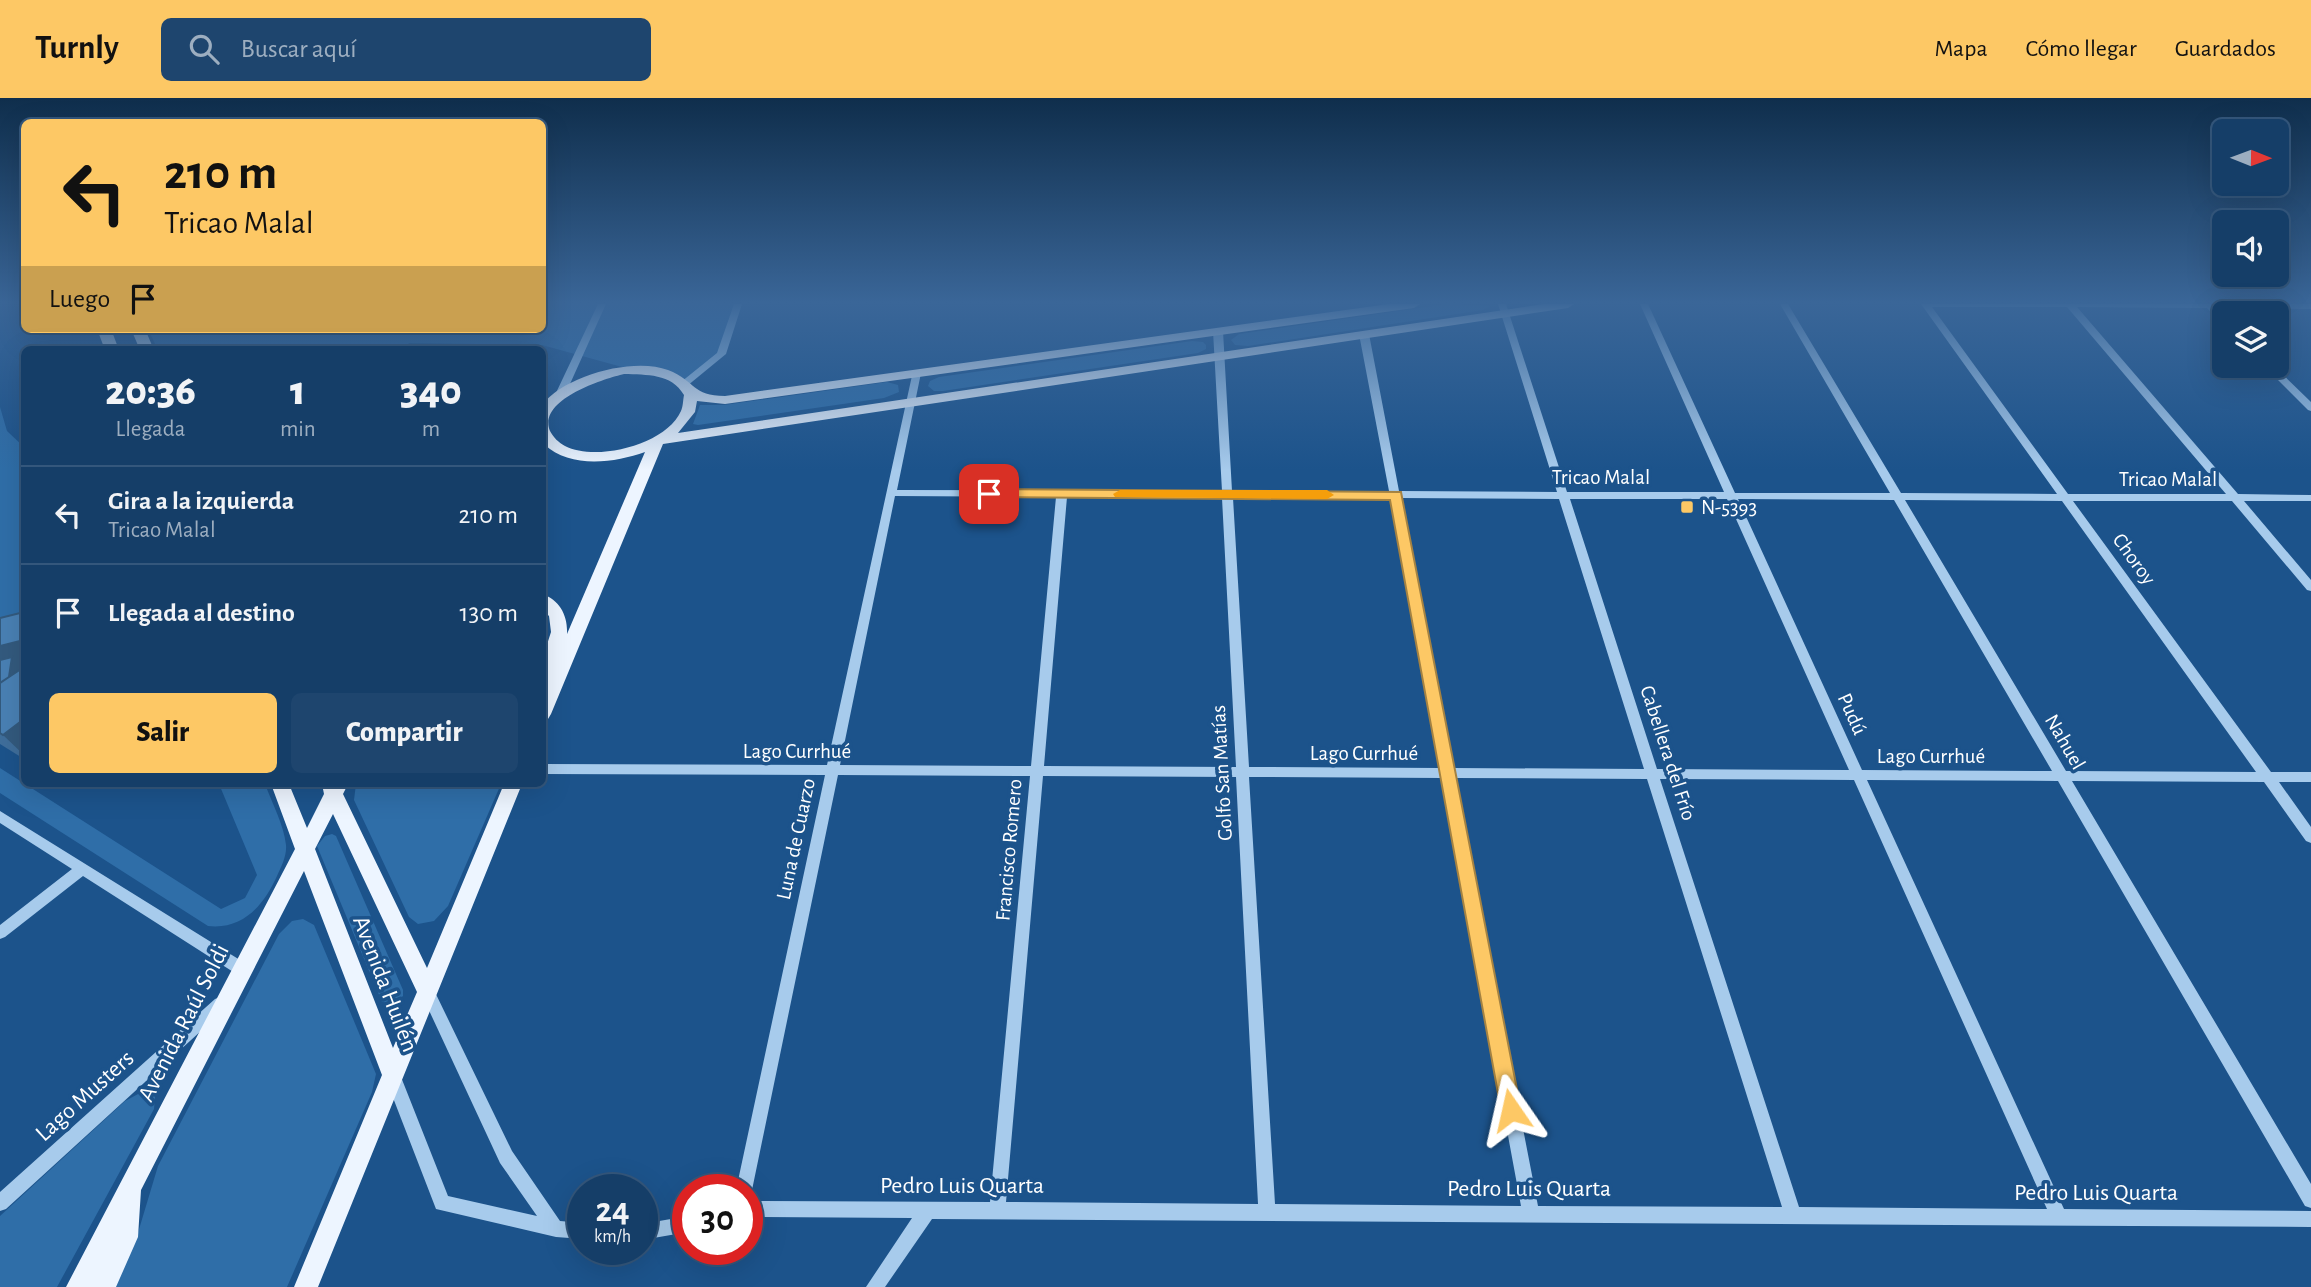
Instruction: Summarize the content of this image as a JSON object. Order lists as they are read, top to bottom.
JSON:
{
  "streets": {
    "main road": ["Avenida Huilén", "Avenida Raúl Soldi"],
    "street": [
      "Tricao Malal",
      "Choroy",
      "Pudú",
      "Nahuel",
      "Lago Currhué",
      "Cabellera del Frío",
      "Golfo San Matías",
      "Luna de Cuarzo",
      "Francisco Romero",
      "Lago Musters",
      "Pedro Luis Quarta"
    ]
  },
  "crossings": [
    ["Tricao Malal", "Choroy"],
    ["Tricao Malal", "Pudú"],
    ["Tricao Malal", "Nahuel"],
    ["Tricao Malal", "Cabellera del Frío"],
    ["Tricao Malal", "Golfo San Matías"],
    ["Tricao Malal", "Luna de Cuarzo"],
    ["Tricao Malal", "Francisco Romero"],
    ["Choroy", "Lago Currhué"],
    ["Pudú", "Lago Currhué"],
    ["Pudú", "Pedro Luis Quarta"],
    ["Nahuel", "Lago Currhué"],
    ["Lago Currhué", "Cabellera del Frío"],
    ["Lago Currhué", "Golfo San Matías"],
    ["Lago Currhué", "Luna de Cuarzo"],
    ["Lago Currhué", "Francisco Romero"],
    ["Cabellera del Frío", "Pedro Luis Quarta"],
    ["Golfo San Matías", "Pedro Luis Quarta"],
    ["Francisco Romero", "Pedro Luis Quarta"],
    ["Avenida Huilén", "Avenida Raúl Soldi"],
    ["Avenida Raúl Soldi", "Lago Musters"]
  ],
  "places": {
    "transit": ["N-5393"]
  },
  "north": "right",
  "page": {
    "header": "Turnly",
    "search": "Buscar aquí",
    "nav": ["Mapa", "Cómo llegar", "Guardados"],
    "turn": ["210 m", "Tricao Malal"],
    "then": "Luego",
    "eta": [
      "20:36",
      "Llegada",
      "1",
      "min",
      "340",
      "m"
    ],
    "list": [
      {
        "name": "Gira a la izquierda",
        "note": "Tricao Malal",
        "value": "210 m"
      },
      {
        "name": "Llegada al destino",
        "value": "130 m"
      }
    ],
    "buttons": ["Salir", "Compartir"],
    "speed": "24 km/h",
    "limit": "30"
  }
}
